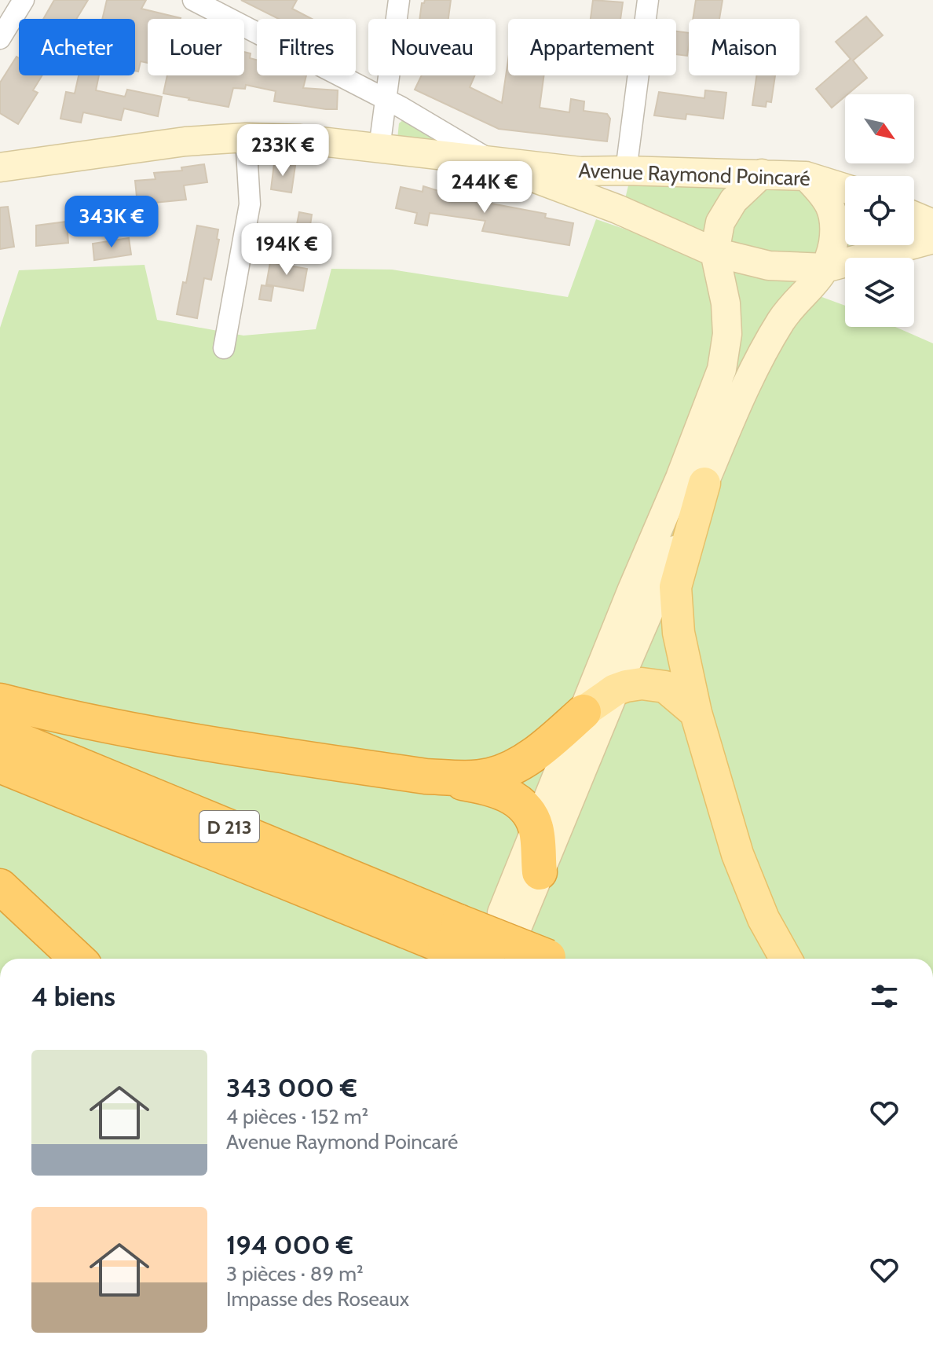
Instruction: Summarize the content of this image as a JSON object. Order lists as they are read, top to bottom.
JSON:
{
  "streets": {
    "highway": ["D 213"],
    "main road": ["Avenue Raymond Poincaré"]
  },
  "north": "bottom right",
  "page": {
    "chip": [
      "Acheter",
      "Louer",
      "Filtres",
      "Nouveau",
      "Appartement",
      "Maison"
    ],
    "price": [
      "233K €",
      "244K €",
      "343K €",
      "194K €"
    ],
    "heading": "4 biens",
    "list": [
      {
        "name": "343 000 €",
        "note": "4 pièces · 152 m² · Avenue Raymond Poincaré"
      },
      {
        "name": "194 000 €",
        "note": "3 pièces · 89 m² · Impasse des Roseaux"
      }
    ]
  }
}
